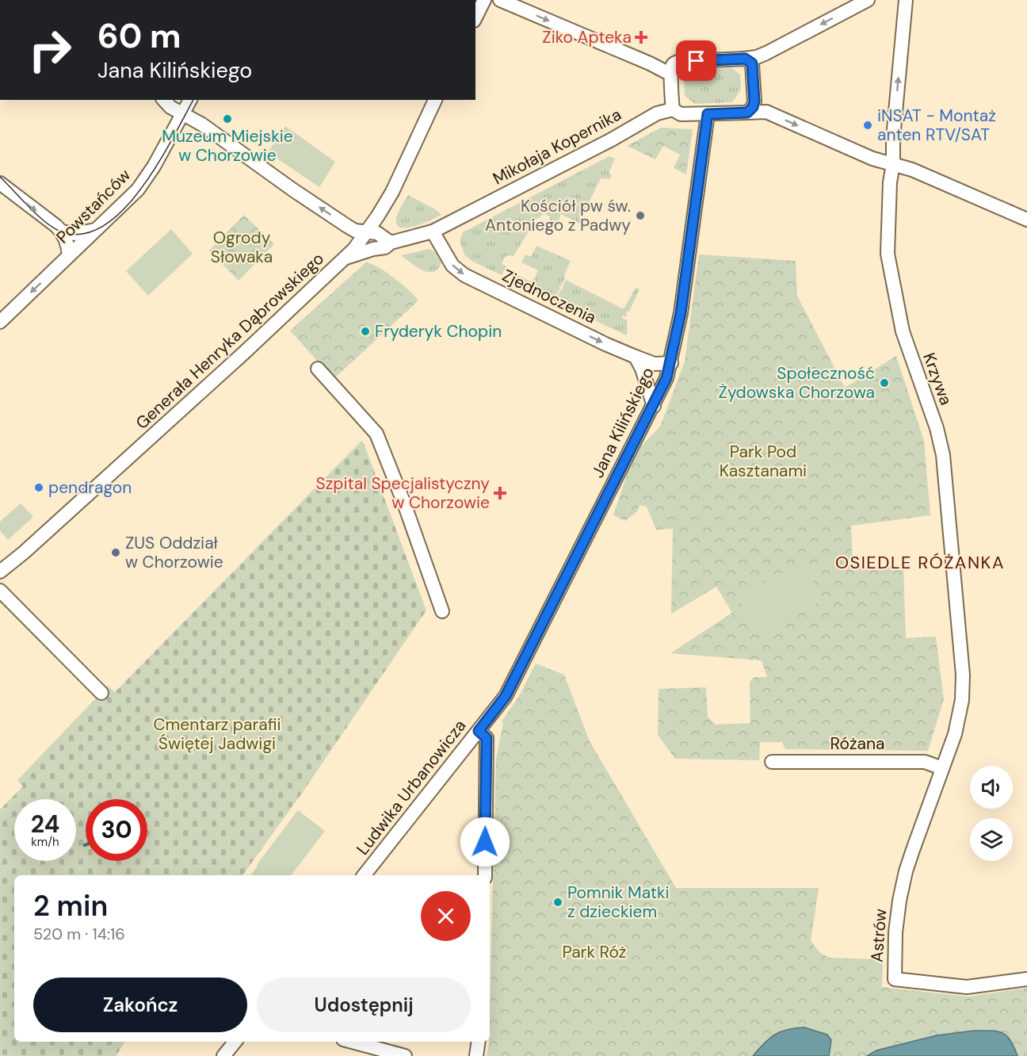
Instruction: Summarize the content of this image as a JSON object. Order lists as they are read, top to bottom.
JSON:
{
  "streets": {
    "street": [
      "Mikołaja Kopernika",
      "Powstańców",
      "Zjednoczenia",
      "Generała Henryka Dąbrowskiego",
      "Krzywa",
      "Jana Kilińskiego",
      "Różana",
      "Ludwika Urbanowicza",
      "Astrów"
    ]
  },
  "crossings": [
    ["Mikołaja Kopernika", "Zjednoczenia"],
    ["Mikołaja Kopernika", "Generała Henryka Dąbrowskiego"],
    ["Zjednoczenia", "Jana Kilińskiego"],
    ["Krzywa", "Różana"],
    ["Krzywa", "Astrów"],
    ["Jana Kilińskiego", "Ludwika Urbanowicza"],
    ["Różana", "Astrów"]
  ],
  "one_way": ["Zjednoczenia"],
  "districts": ["OSIEDLE RÓŻANKA"],
  "parks": [
    "Ogrody Słowaka",
    "Park Pod Kasztanami",
    "Cmentarz parafii Świętej Jadwigi",
    "Park Róż"
  ],
  "places": {
    "health": ["Ziko Apteka", "Szpital Specjalistyczny w Chorzowie"],
    "other": [
      "Muzeum Miejskie w Chorzowie",
      "iNSAT - Montaż anten RTV/SAT",
      "Kościół pw św. Antoniego z Padwy",
      "Fryderyk Chopin",
      "Społeczność Żydowska Chorzowa",
      "pendragon",
      "ZUS Oddział w Chorzowie",
      "Pomnik Matki z dzieckiem"
    ]
  },
  "page": {
    "turn": ["60 m", "Jana Kilińskiego"],
    "speed": "24 km/h",
    "limit": "30",
    "heading": ["2 min", "520 m · 14:16"],
    "buttons": ["Zakończ", "Udostępnij"]
  }
}
